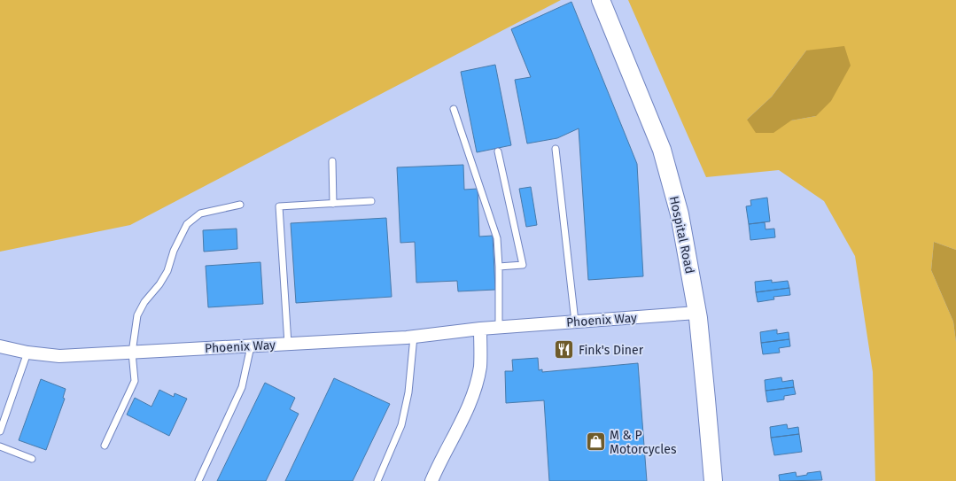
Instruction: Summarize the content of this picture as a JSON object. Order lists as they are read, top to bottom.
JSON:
{
  "streets": {
    "street": ["Hospital Road", "Phoenix Way"]
  },
  "crossings": [
    ["Hospital Road", "Phoenix Way"]
  ],
  "places": {
    "restaurant": ["Fink's Diner"],
    "shop": ["M & P Motorcycles"]
  }
}
